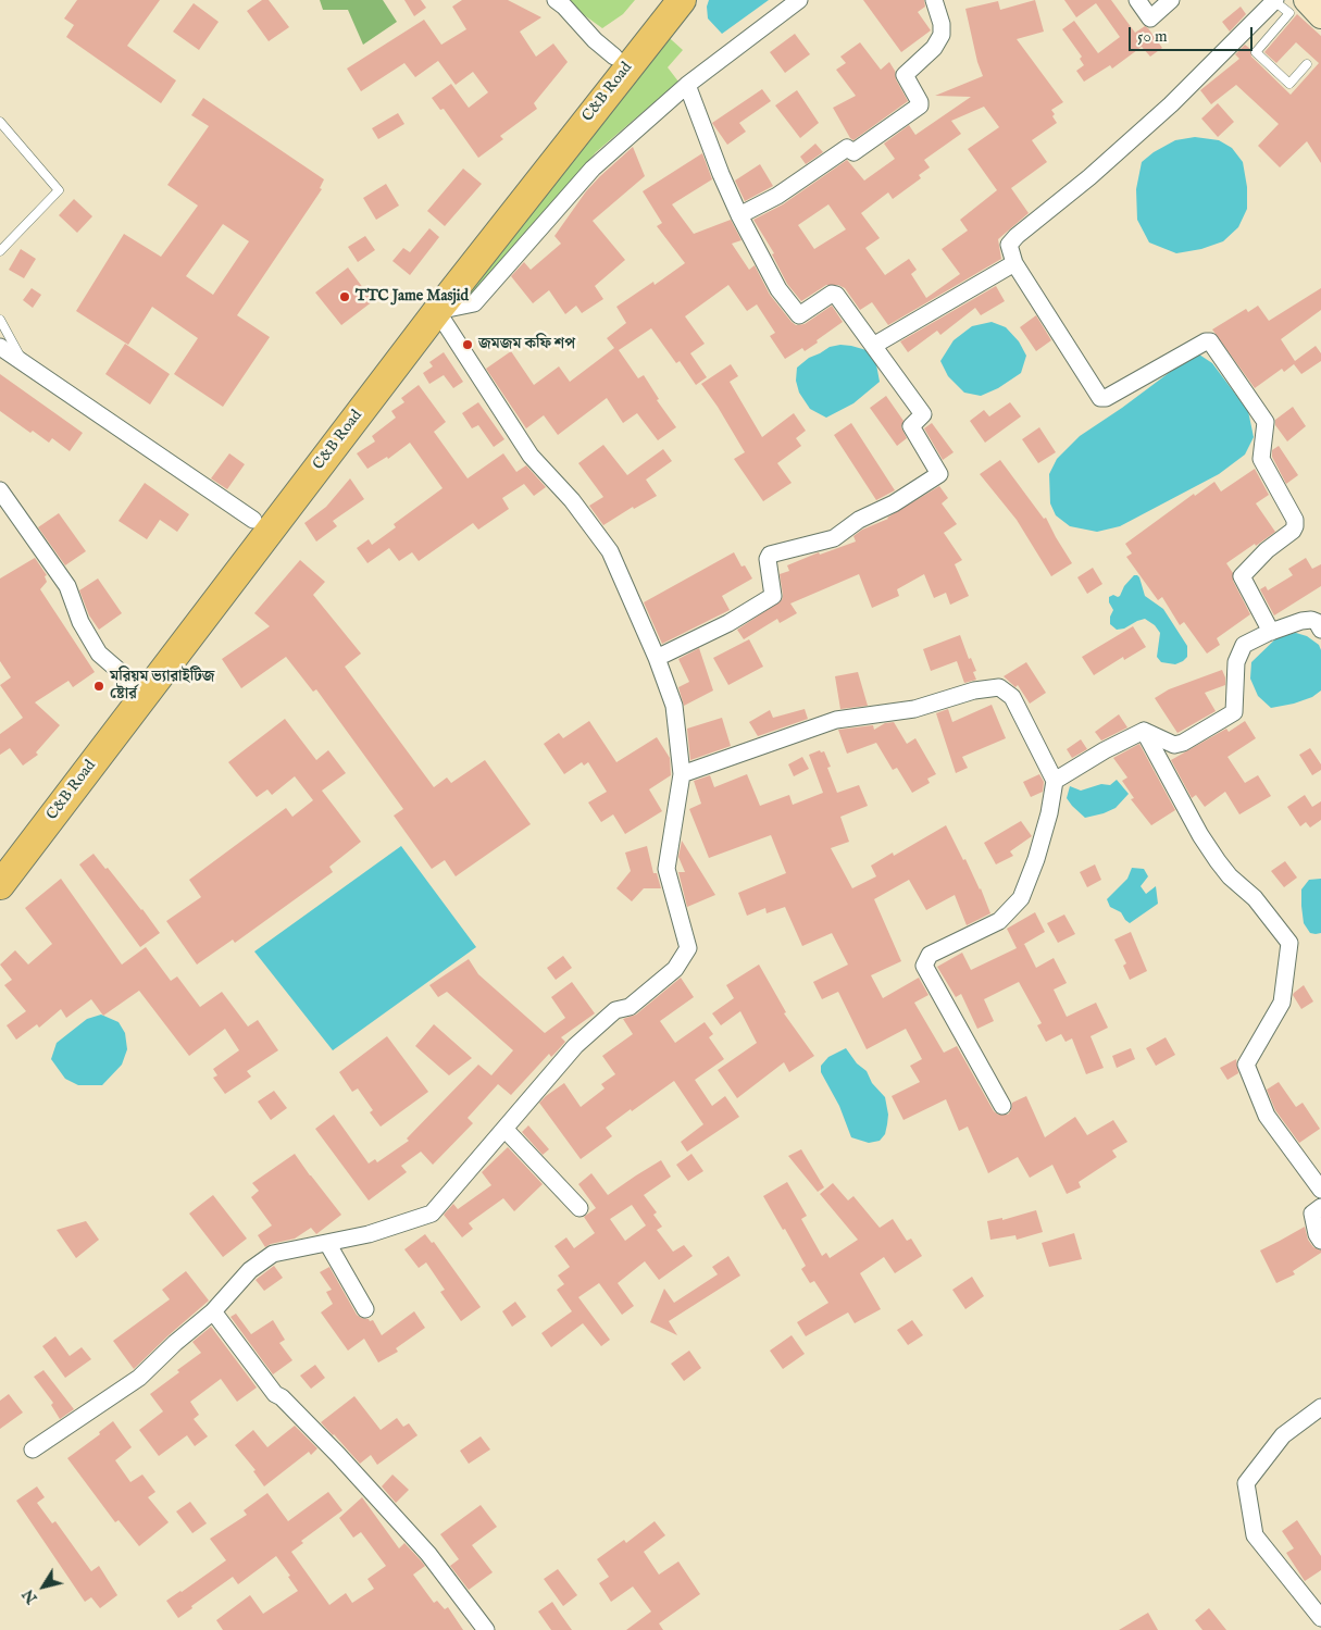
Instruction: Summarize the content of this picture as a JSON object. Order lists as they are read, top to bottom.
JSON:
{
  "streets": {
    "highway": ["C&B Road"]
  },
  "places": ["TTC Jame Masjid", "জমজম কফি শপ", "মরিয়ম ভ্যারাইটিজ ষ্টোর্র"],
  "scale_bar": "50 m",
  "north": "bottom left"
}
